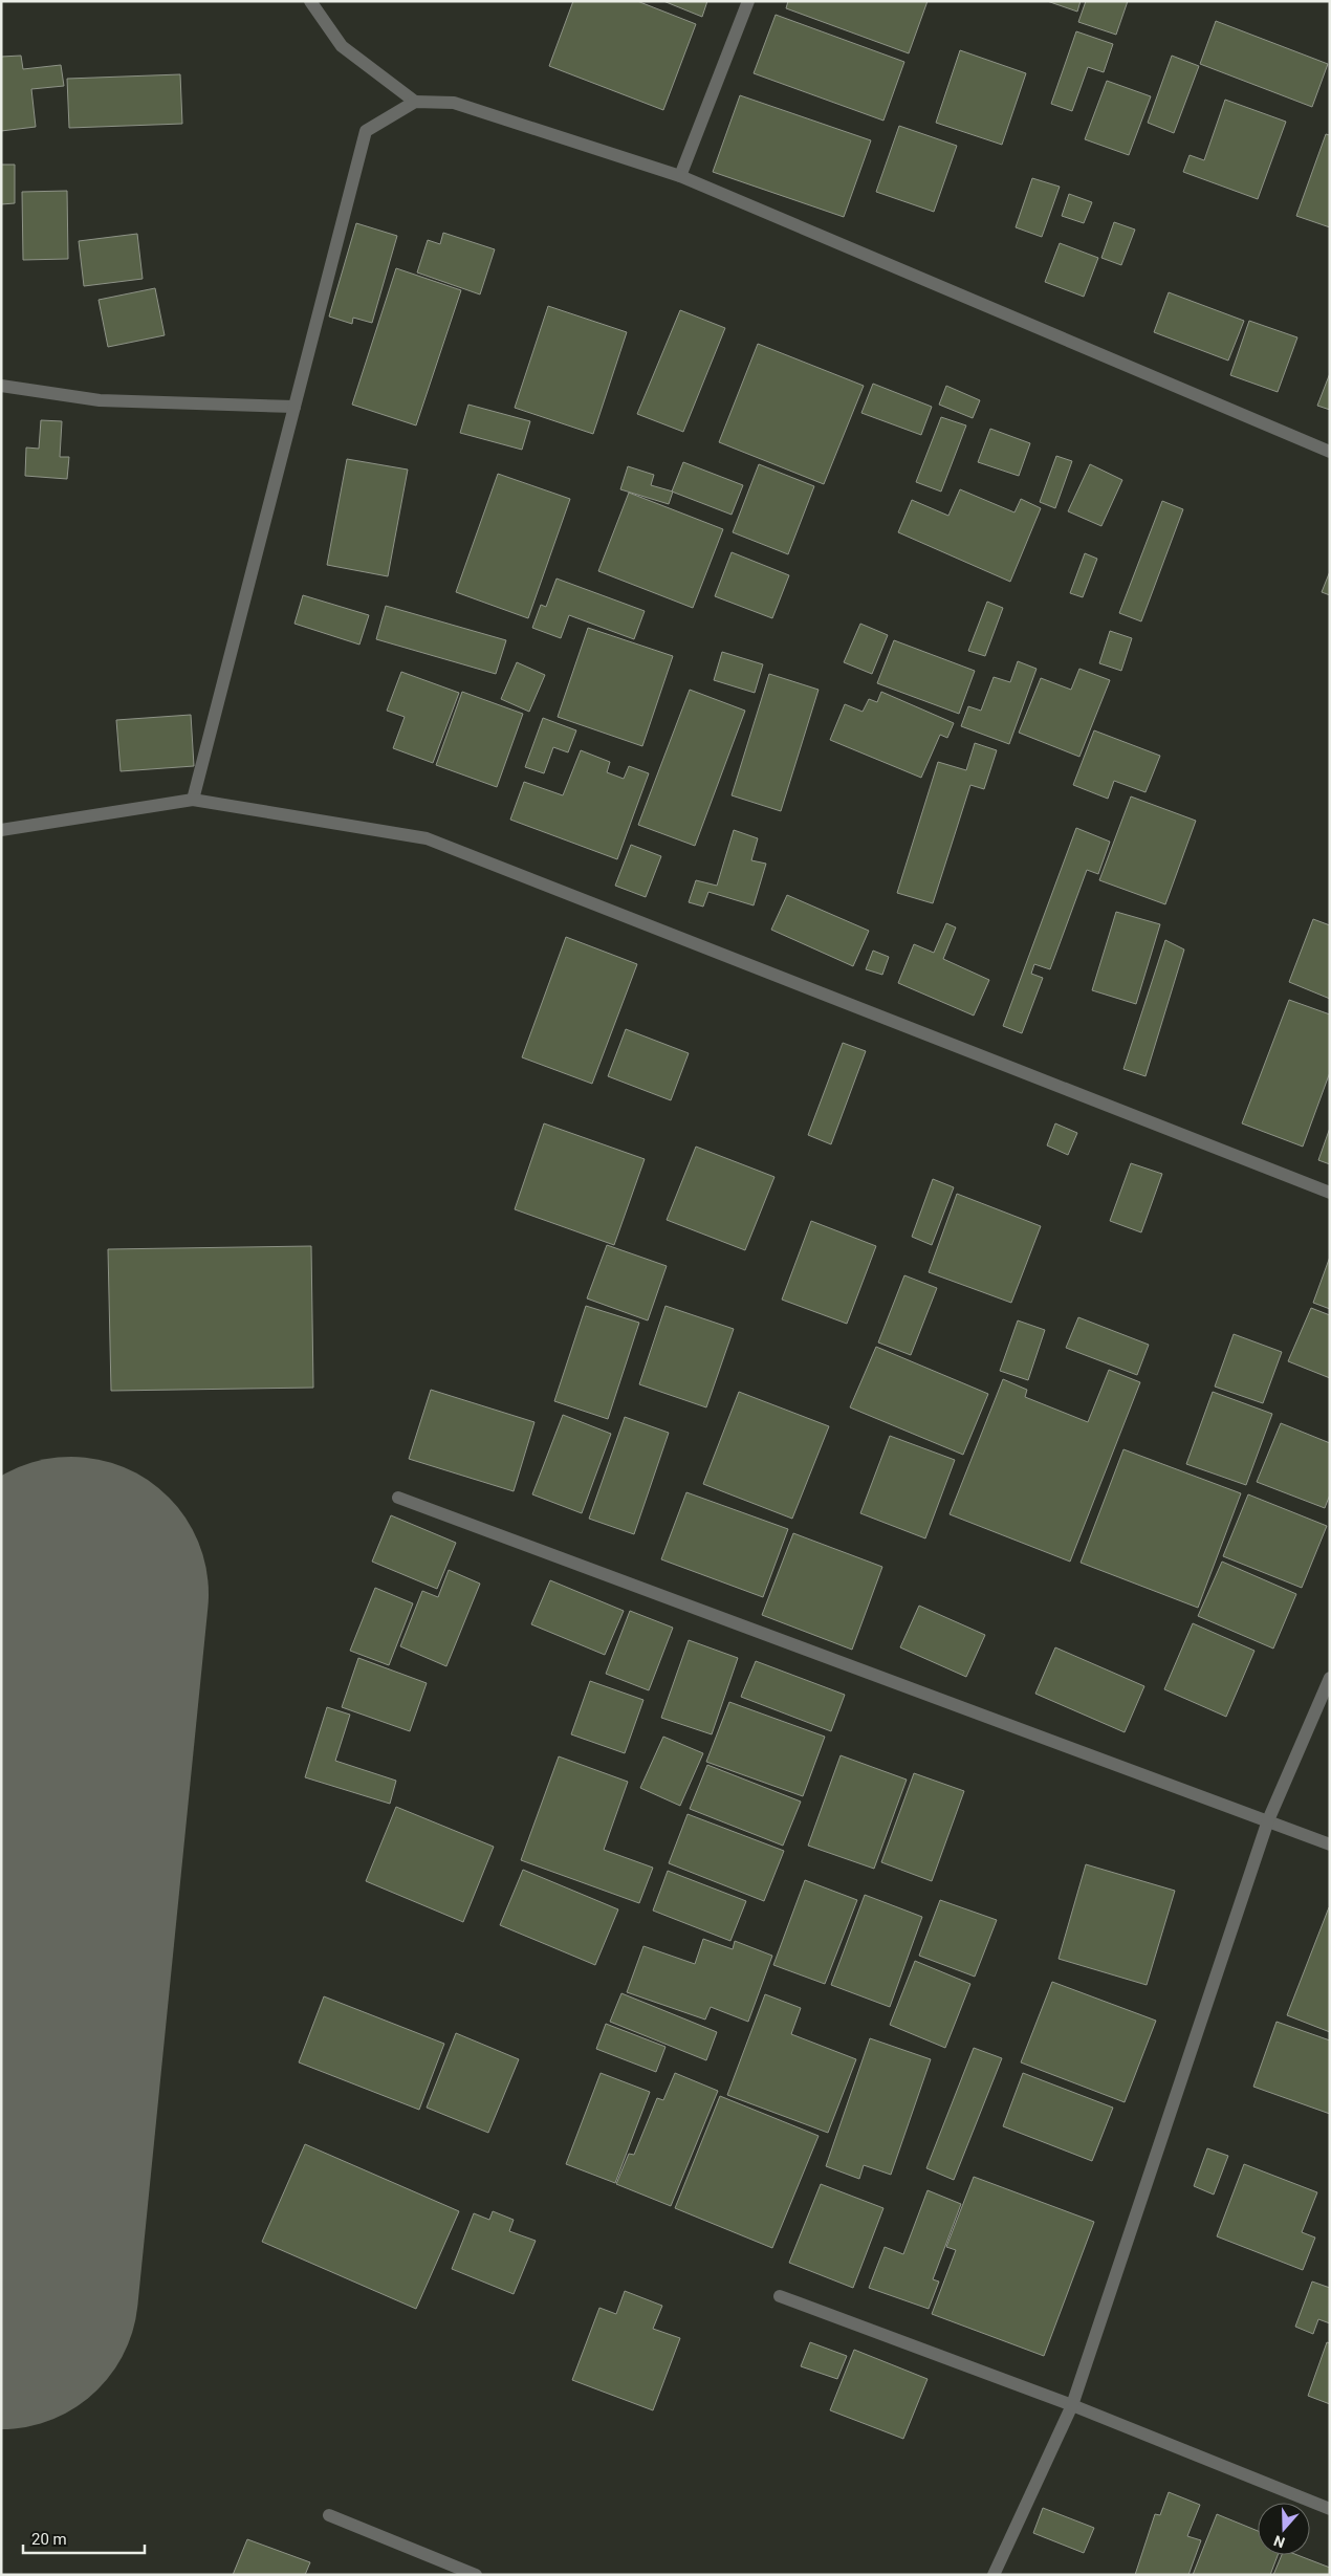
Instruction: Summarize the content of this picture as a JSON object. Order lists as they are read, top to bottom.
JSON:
{
  "scale_bar": "20 m",
  "north": "bottom"
}
